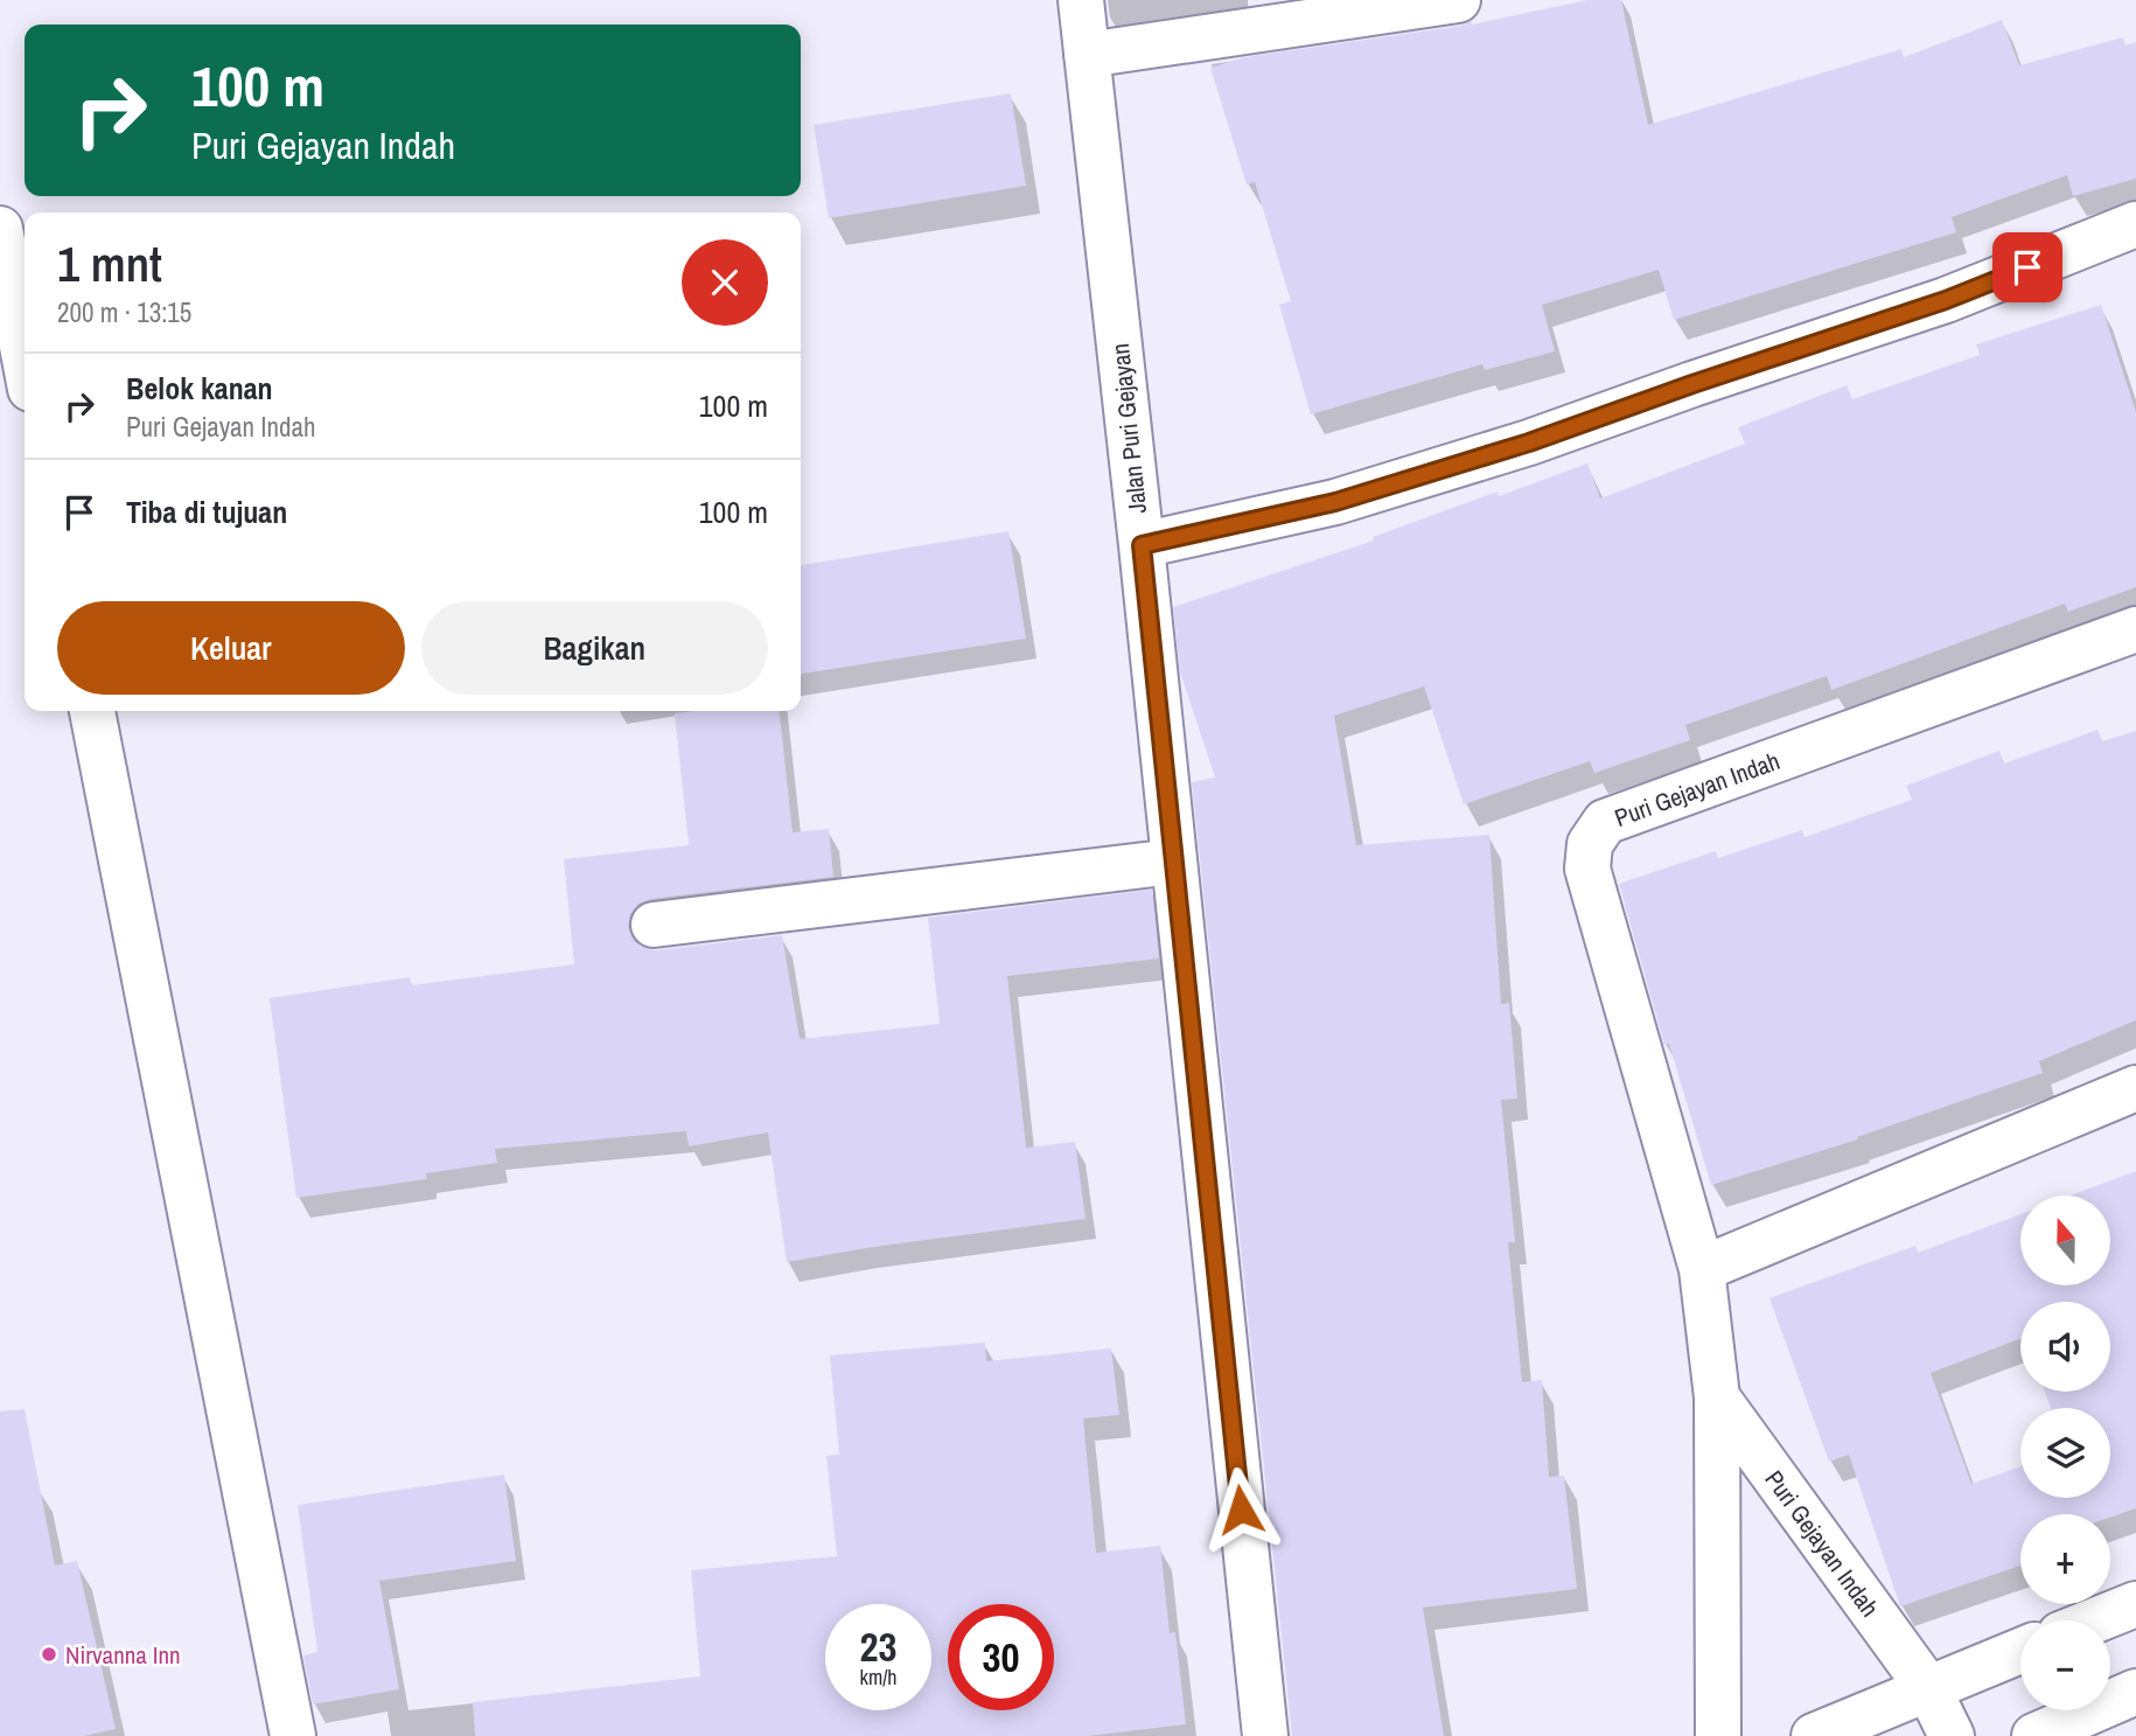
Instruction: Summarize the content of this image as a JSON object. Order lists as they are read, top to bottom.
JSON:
{
  "streets": {
    "street": ["Jalan Puri Gejayan", "Puri Gejayan Indah"]
  },
  "places": ["Nirvanna Inn"],
  "north": "top",
  "page": {
    "turn": ["100 m", "Puri Gejayan Indah"],
    "heading": ["1 mnt", "200 m · 13:15"],
    "list": [
      {
        "name": "Belok kanan",
        "note": "Puri Gejayan Indah",
        "value": "100 m"
      },
      {
        "name": "Tiba di tujuan",
        "value": "100 m"
      }
    ],
    "buttons": ["Keluar", "Bagikan"],
    "map_buttons": ["+", "−"],
    "speed": "23 km/h",
    "limit": "30"
  }
}
